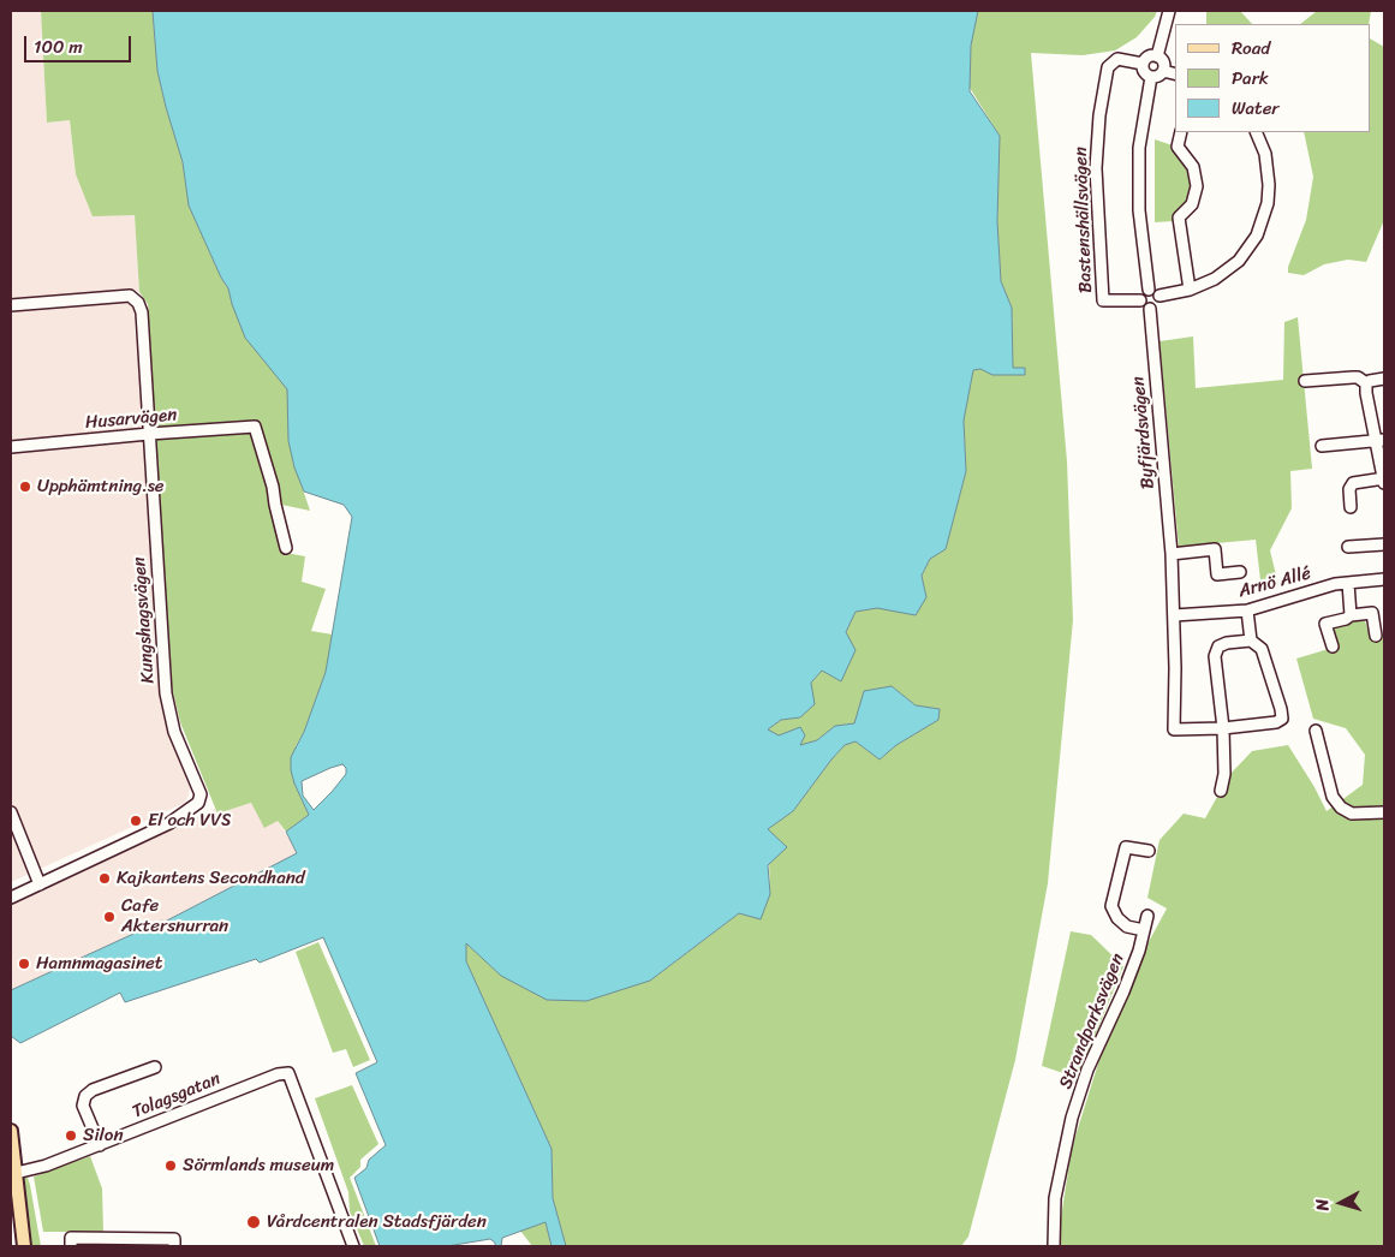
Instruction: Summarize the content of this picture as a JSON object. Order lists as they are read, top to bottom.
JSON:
{
  "streets": {
    "street": [
      "Bastenshällsvägen",
      "Husarvägen",
      "Byfjärdsvägen",
      "Arnö Allé",
      "Kungshagsvägen",
      "Strandparksvägen",
      "Tolagsgatan"
    ]
  },
  "crossings": [
    ["Bastenshällsvägen", "Byfjärdsvägen"],
    ["Husarvägen", "Kungshagsvägen"],
    ["Byfjärdsvägen", "Arnö Allé"]
  ],
  "places": [
    "Upphämtning.se",
    "El och VVS",
    "Kajkantens Secondhand",
    "Cafe Aktersnurran",
    "Hamnmagasinet",
    "Silon",
    "Sörmlands museum",
    "Vårdcentralen Stadsfjärden"
  ],
  "legend": ["Road", "Park", "Water"],
  "scale_bar": "100 m",
  "north": "left"
}
